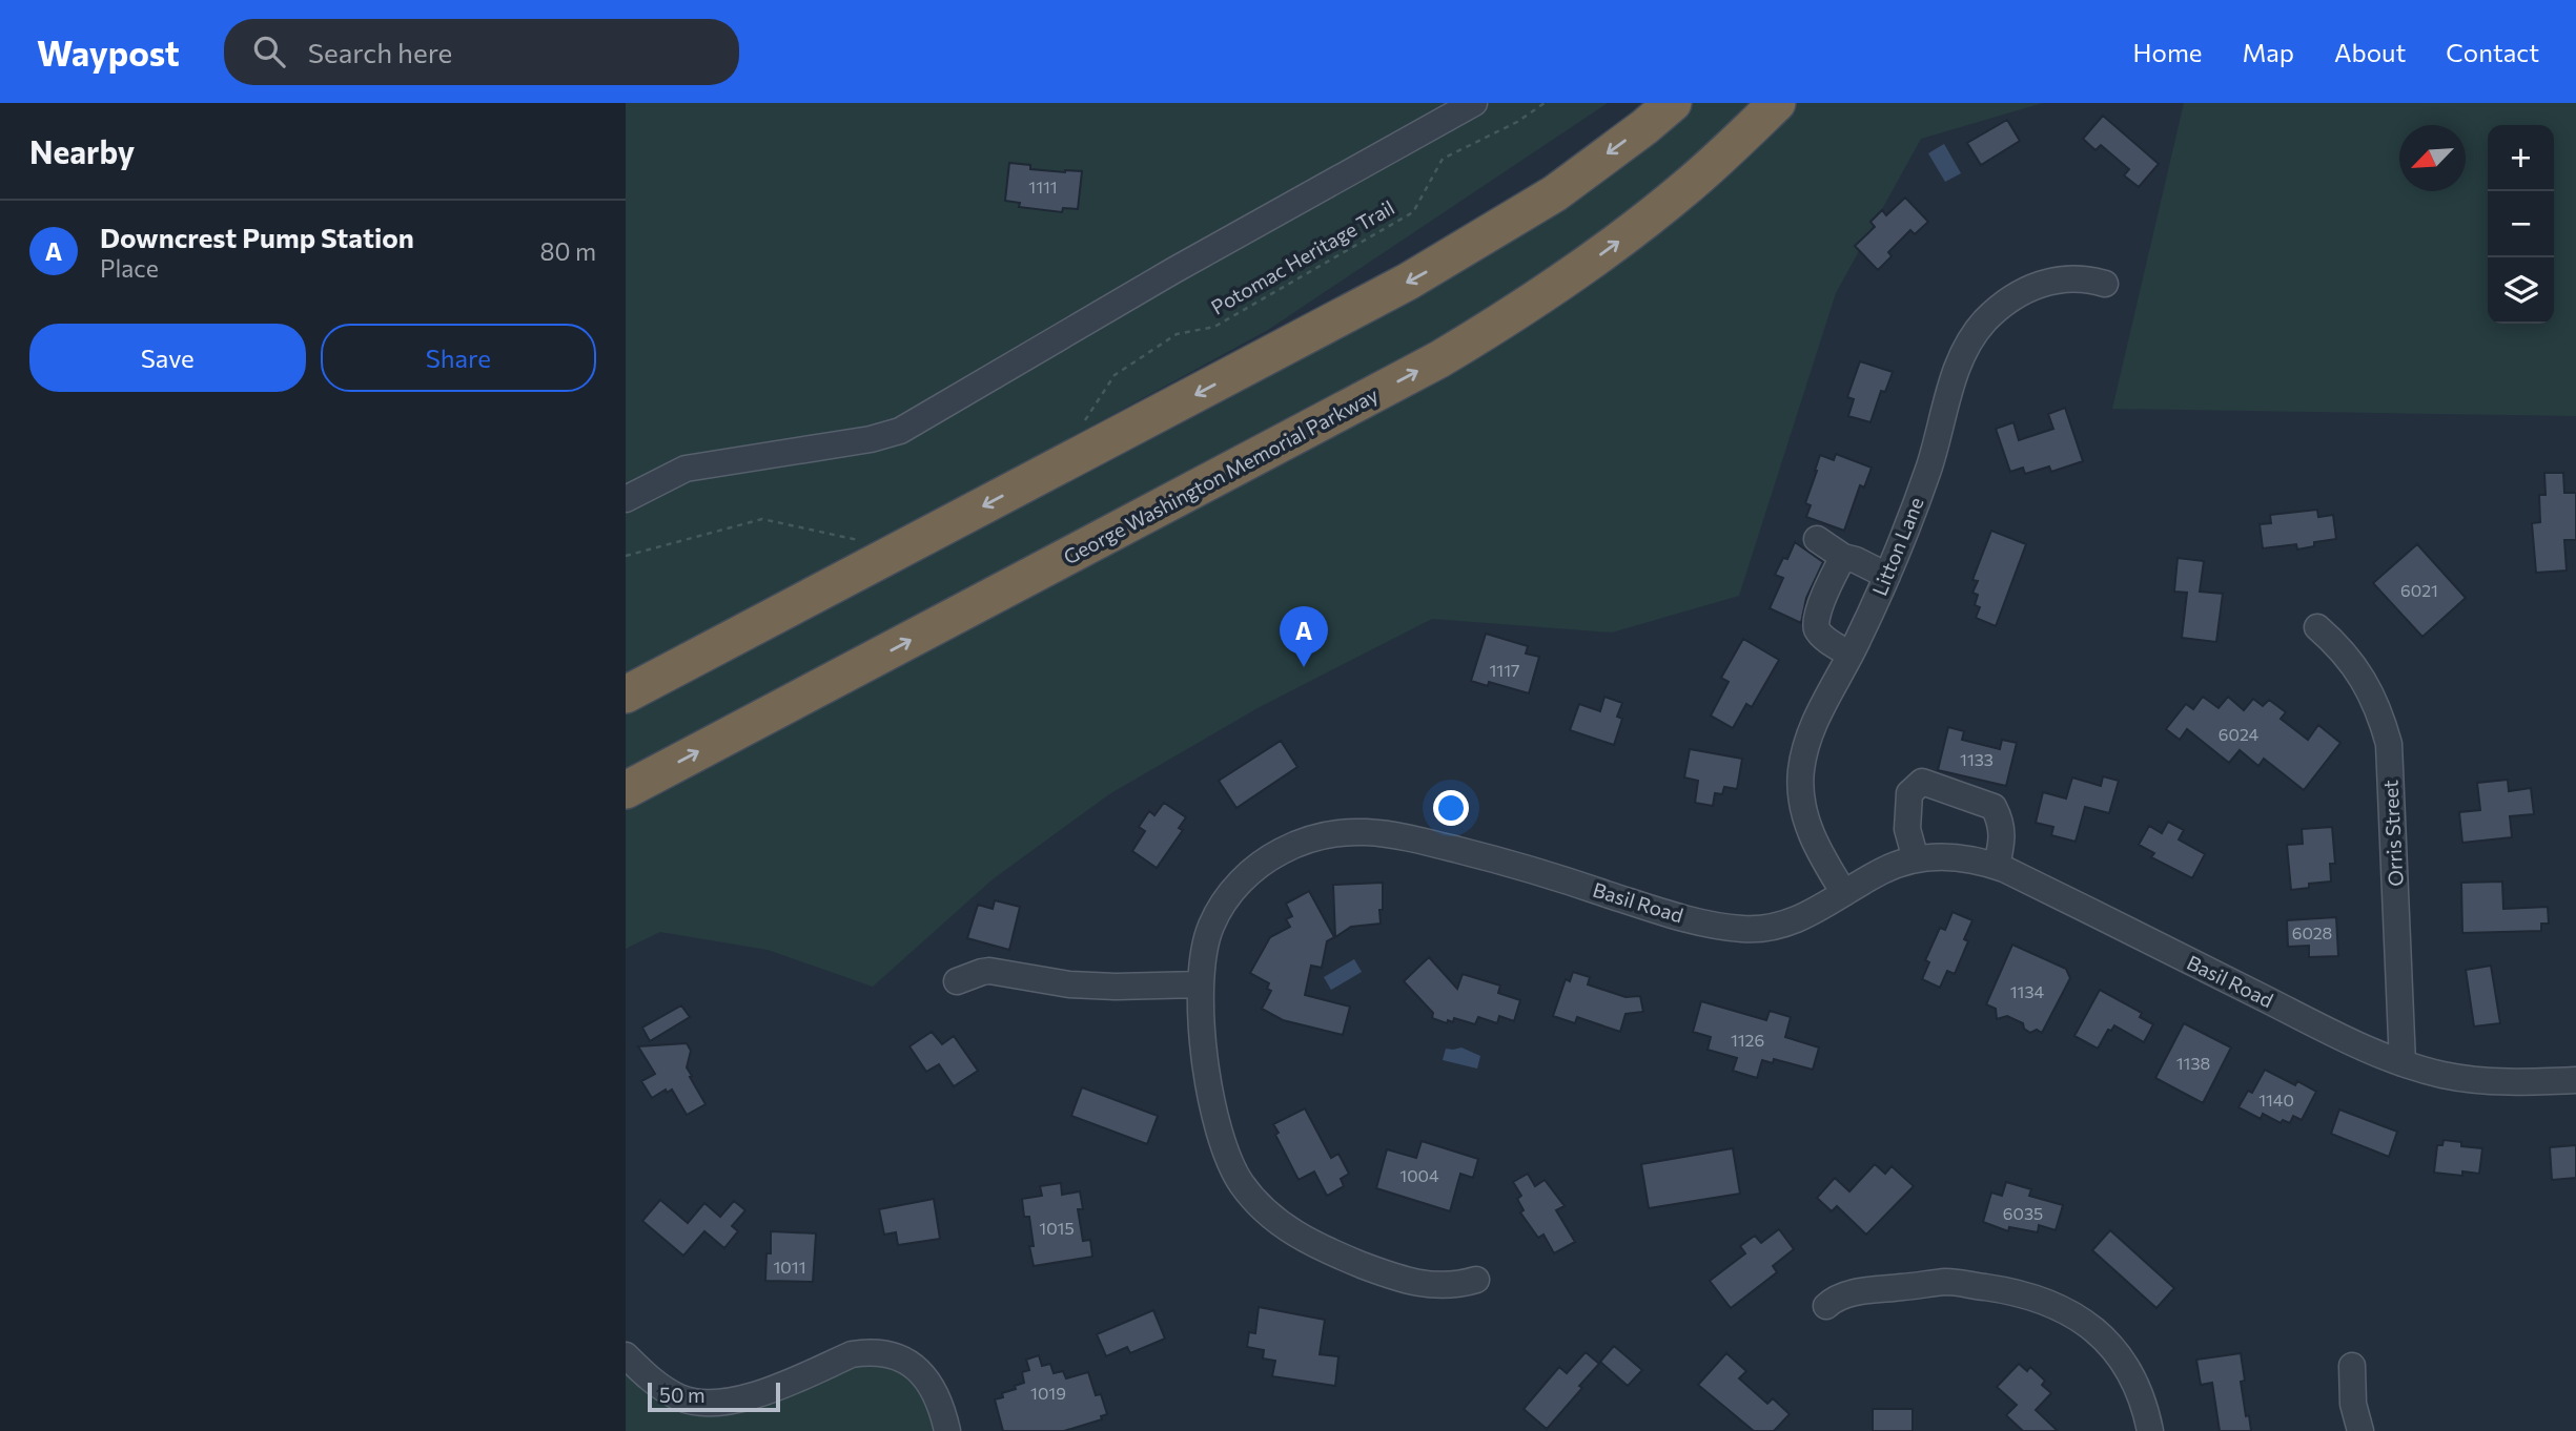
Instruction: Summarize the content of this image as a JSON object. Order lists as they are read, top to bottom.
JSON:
{
  "streets": {
    "highway": ["George Washington Memorial Parkway"],
    "street": ["Litton Lane", "Orris Street", "Basil Road"],
    "path": ["Potomac Heritage Trail"]
  },
  "crossings": [
    ["Litton Lane", "Basil Road"],
    ["Orris Street", "Basil Road"]
  ],
  "house_numbers": [
    "1111",
    "6021",
    "1117",
    "6024",
    "1133",
    "6028",
    "1134",
    "1126",
    "1138",
    "1140",
    "1004",
    "6035",
    "1015",
    "1011",
    "1019"
  ],
  "scale_bar": "50 m",
  "north": "bottom left",
  "page": {
    "header": "Waypost",
    "search": "Search here",
    "nav": [
      "Home",
      "Map",
      "About",
      "Contact"
    ],
    "heading": "Nearby",
    "map_buttons": ["+", "−"],
    "list": [
      {
        "mark": "A",
        "name": "Downcrest Pump Station",
        "note": "Place",
        "value": "80 m"
      }
    ],
    "buttons": ["Save", "Share"],
    "pins": "A",
    "scale": "50 m"
  }
}
